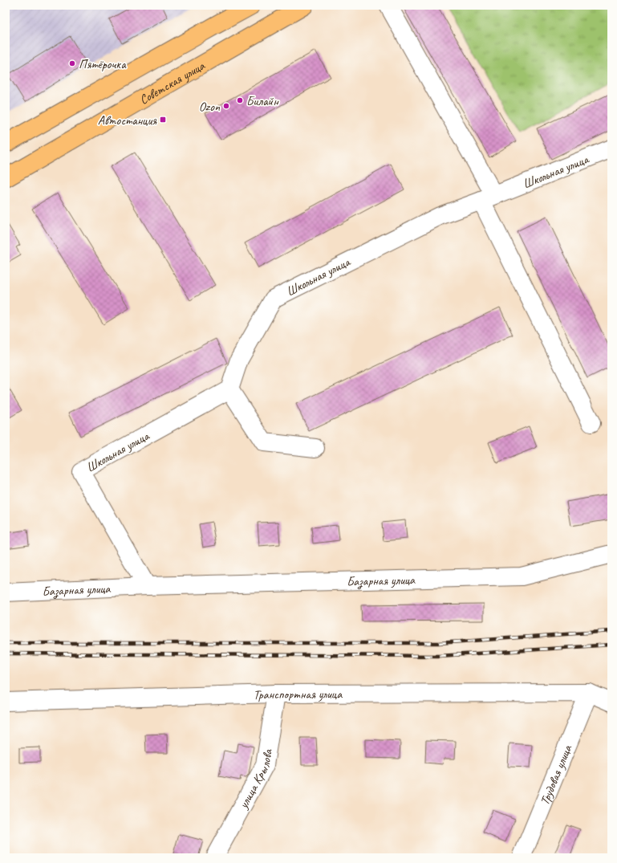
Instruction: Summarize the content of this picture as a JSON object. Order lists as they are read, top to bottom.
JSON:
{
  "streets": {
    "main road": ["Советская улица"],
    "street": [
      "Школьная улица",
      "Базарная улица",
      "Транспортная улица",
      "Трудовая улица",
      "улица Крылова"
    ]
  },
  "crossings": [
    ["Школьная улица", "Базарная улица"],
    ["Транспортная улица", "Трудовая улица"],
    ["Транспортная улица", "улица Крылова"]
  ],
  "places": {
    "other": ["Пятёрочка", "Билайн", "Ozon"],
    "transit": ["Автостанция"]
  }
}
